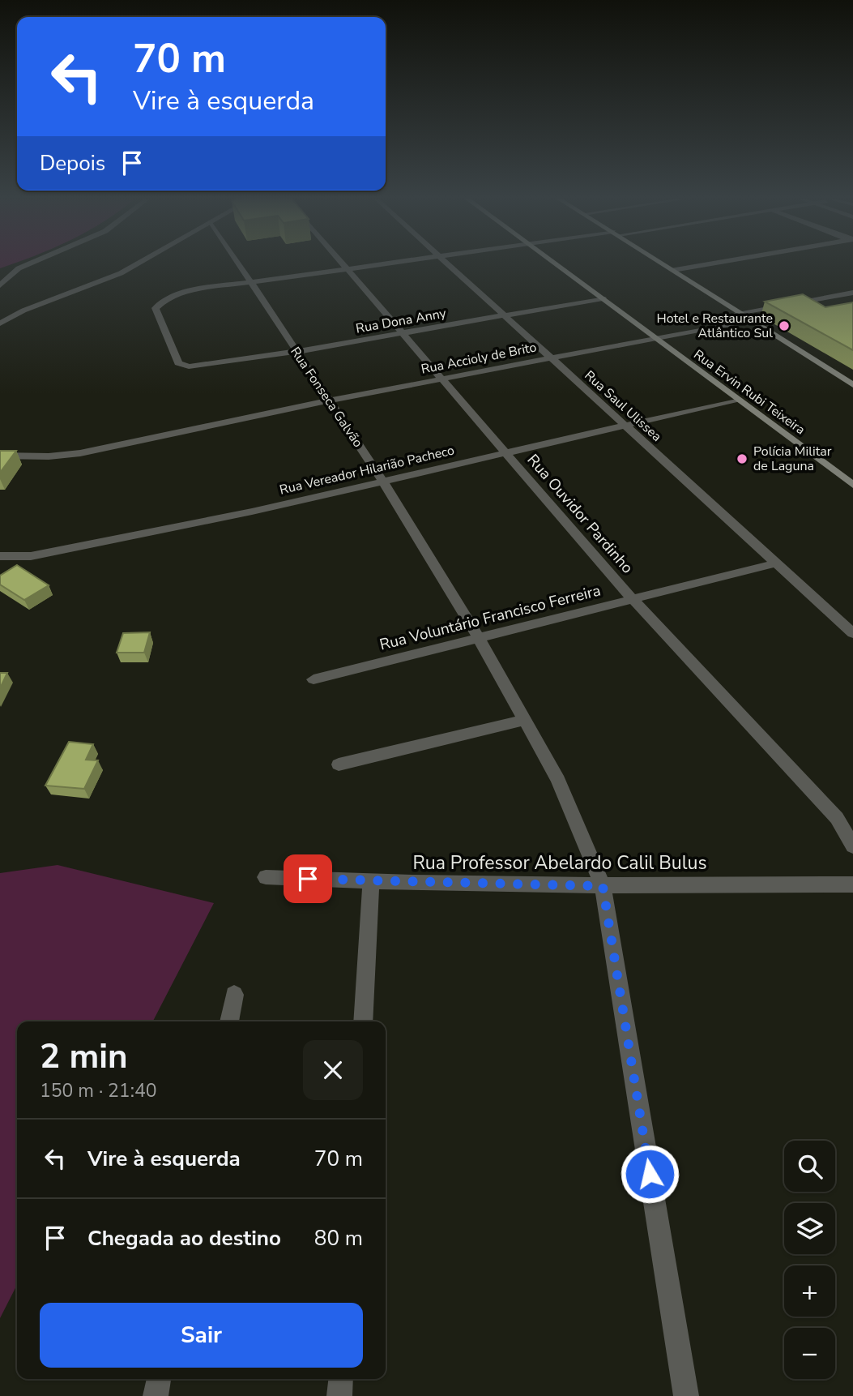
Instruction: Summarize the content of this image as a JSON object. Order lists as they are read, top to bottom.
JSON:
{
  "streets": {
    "main road": ["Rua Ervin Rubi Teixeira"],
    "street": [
      "Rua Dona Anny",
      "Rua Accioly de Brito",
      "Rua Fonseca Galvão",
      "Rua Saul Ulissea",
      "Rua Vereador Hilarião Pacheco",
      "Rua Ouvidor Pardinho",
      "Rua Voluntário Francisco Ferreira",
      "Rua Professor Abelardo Calil Bulus"
    ]
  },
  "crossings": [
    ["Rua Dona Anny", "Rua Ervin Rubi Teixeira"],
    ["Rua Dona Anny", "Rua Fonseca Galvão"],
    ["Rua Dona Anny", "Rua Saul Ulissea"],
    ["Rua Dona Anny", "Rua Ouvidor Pardinho"],
    ["Rua Accioly de Brito", "Rua Ervin Rubi Teixeira"],
    ["Rua Accioly de Brito", "Rua Fonseca Galvão"],
    ["Rua Accioly de Brito", "Rua Saul Ulissea"],
    ["Rua Accioly de Brito", "Rua Ouvidor Pardinho"],
    ["Rua Ervin Rubi Teixeira", "Rua Vereador Hilarião Pacheco"],
    ["Rua Fonseca Galvão", "Rua Vereador Hilarião Pacheco"],
    ["Rua Fonseca Galvão", "Rua Voluntário Francisco Ferreira"],
    ["Rua Fonseca Galvão", "Rua Professor Abelardo Calil Bulus"],
    ["Rua Saul Ulissea", "Rua Vereador Hilarião Pacheco"],
    ["Rua Saul Ulissea", "Rua Voluntário Francisco Ferreira"],
    ["Rua Vereador Hilarião Pacheco", "Rua Ouvidor Pardinho"],
    ["Rua Ouvidor Pardinho", "Rua Voluntário Francisco Ferreira"]
  ],
  "places": ["Hotel e Restaurante Atlântico Sul", "Polícia Militar de Laguna"],
  "page": {
    "turn": ["70 m", "Vire à esquerda"],
    "then": "Depois",
    "heading": ["2 min", "150 m · 21:40"],
    "list": [
      {
        "name": "Vire à esquerda",
        "value": "70 m"
      },
      {
        "name": "Chegada ao destino",
        "value": "80 m"
      }
    ],
    "map_buttons": ["+", "−"],
    "buttons": "Sair"
  }
}
